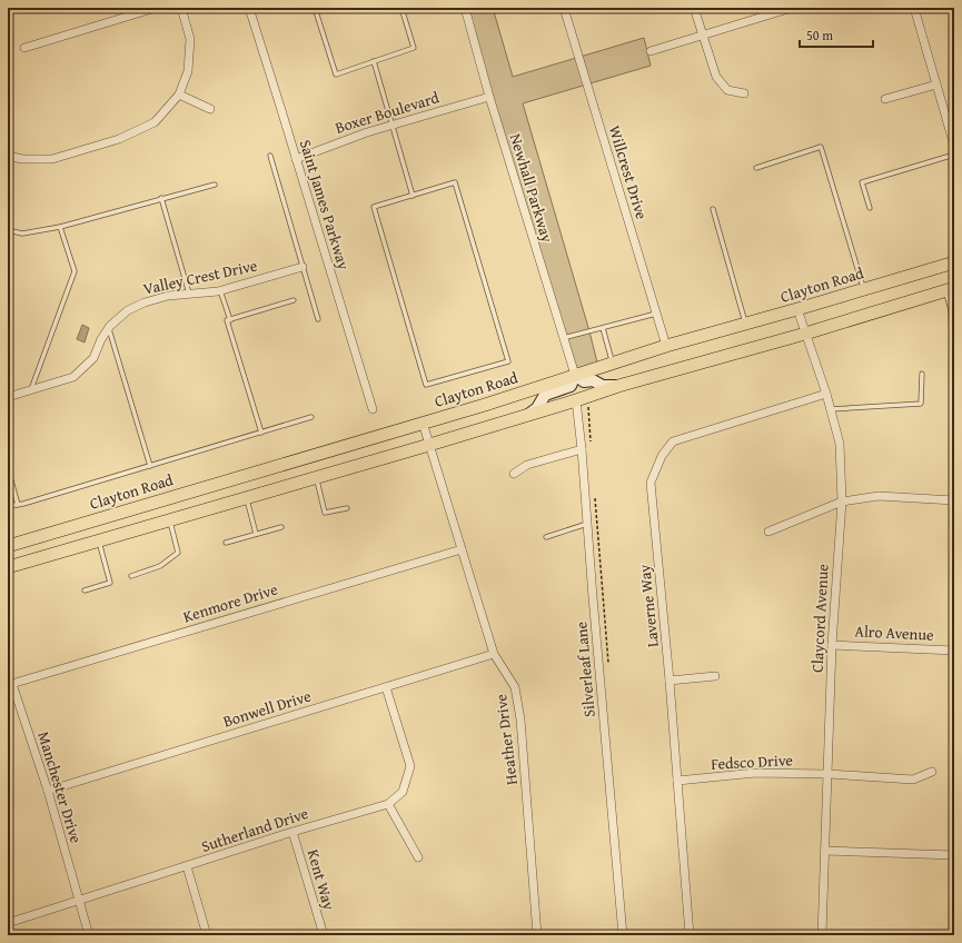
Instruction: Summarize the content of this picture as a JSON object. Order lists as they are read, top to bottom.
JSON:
{
  "streets": {
    "main road": ["Clayton Road"],
    "street": [
      "Boxer Boulevard",
      "Willcrest Drive",
      "Newhall Parkway",
      "Saint James Parkway",
      "Valley Crest Drive",
      "Kenmore Drive",
      "Laverne Way",
      "Claycord Avenue",
      "Alro Avenue",
      "Silverleaf Lane",
      "Bonwell Drive",
      "Heather Drive",
      "Fedsco Drive",
      "Manchester Drive",
      "Sutherland Drive",
      "Kent Way"
    ]
  },
  "crossings": [
    ["Boxer Boulevard", "Newhall Parkway"],
    ["Boxer Boulevard", "Saint James Parkway"],
    ["Willcrest Drive", "Clayton Road"],
    ["Newhall Parkway", "Clayton Road"],
    ["Clayton Road", "Claycord Avenue"],
    ["Clayton Road", "Heather Drive"],
    ["Kenmore Drive", "Heather Drive"],
    ["Kenmore Drive", "Manchester Drive"],
    ["Laverne Way", "Claycord Avenue"],
    ["Laverne Way", "Fedsco Drive"],
    ["Claycord Avenue", "Alro Avenue"],
    ["Claycord Avenue", "Fedsco Drive"],
    ["Bonwell Drive", "Heather Drive"],
    ["Bonwell Drive", "Manchester Drive"],
    ["Bonwell Drive", "Sutherland Drive"],
    ["Manchester Drive", "Sutherland Drive"],
    ["Sutherland Drive", "Kent Way"]
  ],
  "scale_bar": "50 m"
}
